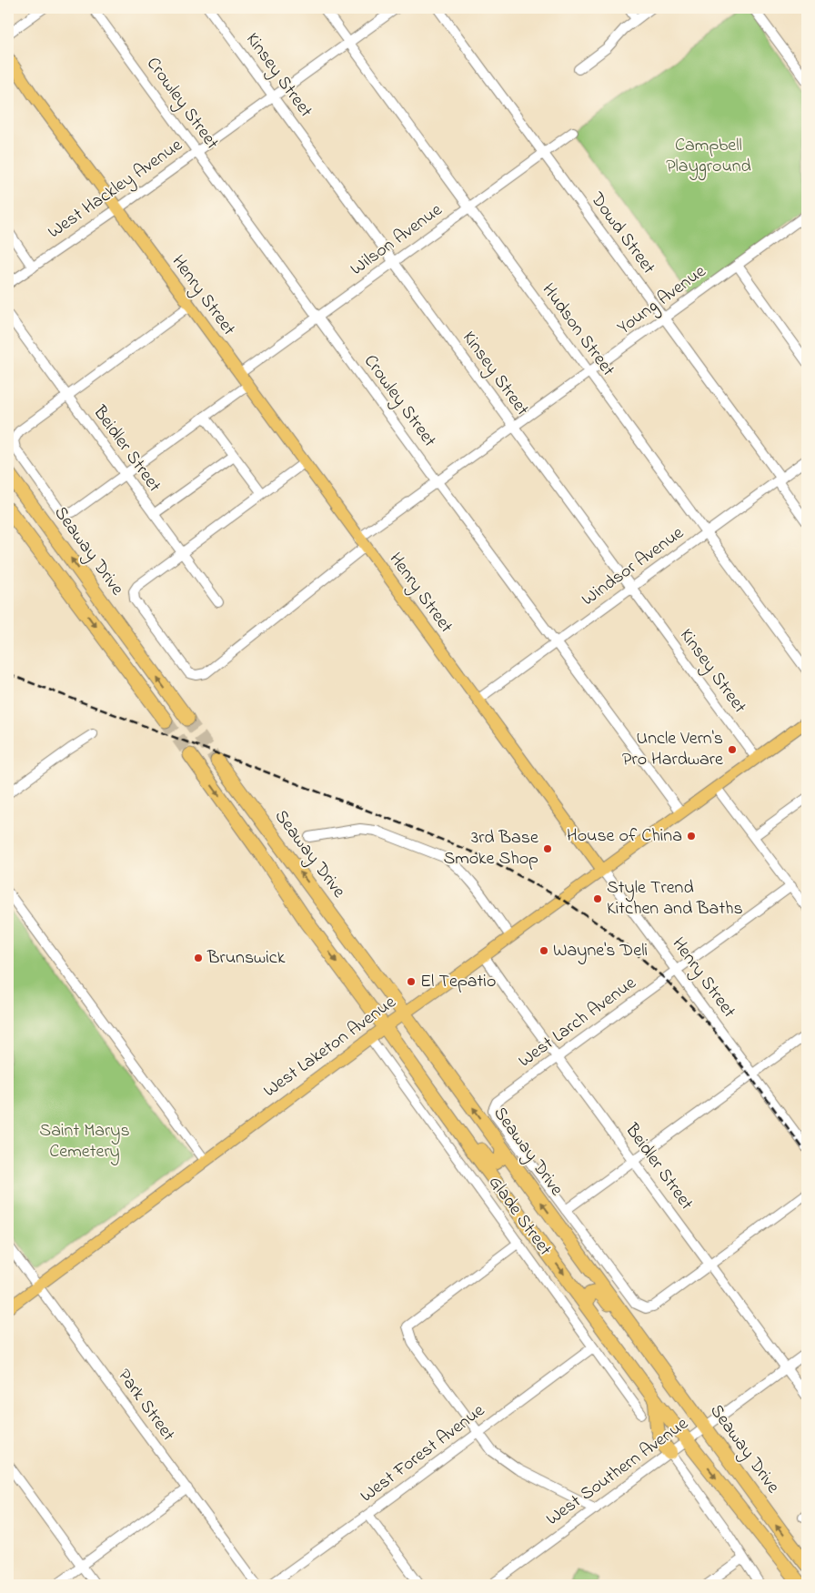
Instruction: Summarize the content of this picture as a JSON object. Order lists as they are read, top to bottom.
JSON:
{
  "streets": {
    "highway": ["Seaway Drive"],
    "main road": ["Henry Street", "West Laketon Avenue"],
    "street": [
      "Kinsey Street",
      "Crowley Street",
      "West Hackley Avenue",
      "Dowd Street",
      "Wilson Avenue",
      "Young Avenue",
      "Hudson Street",
      "Beidler Street",
      "Windsor Avenue",
      "West Larch Avenue",
      "Glade Street",
      "Park Street",
      "West Forest Avenue",
      "West Southern Avenue"
    ]
  },
  "crossings": [
    ["Kinsey Street", "West Hackley Avenue"],
    ["Kinsey Street", "Wilson Avenue"],
    ["Kinsey Street", "Young Avenue"],
    ["Kinsey Street", "Windsor Avenue"],
    ["Kinsey Street", "West Laketon Avenue"],
    ["Crowley Street", "West Hackley Avenue"],
    ["Crowley Street", "Wilson Avenue"],
    ["Crowley Street", "Young Avenue"],
    ["Crowley Street", "Windsor Avenue"],
    ["Crowley Street", "West Laketon Avenue"],
    ["West Hackley Avenue", "Henry Street"],
    ["West Hackley Avenue", "Hudson Street"],
    ["Dowd Street", "Wilson Avenue"],
    ["Dowd Street", "Young Avenue"],
    ["Dowd Street", "Windsor Avenue"],
    ["Wilson Avenue", "Henry Street"],
    ["Wilson Avenue", "Hudson Street"],
    ["Henry Street", "Young Avenue"],
    ["Henry Street", "Windsor Avenue"],
    ["Henry Street", "West Larch Avenue"],
    ["Henry Street", "West Laketon Avenue"],
    ["Young Avenue", "Hudson Street"],
    ["Young Avenue", "Beidler Street"],
    ["Hudson Street", "Windsor Avenue"],
    ["Beidler Street", "West Larch Avenue"],
    ["Beidler Street", "West Laketon Avenue"],
    ["Beidler Street", "West Southern Avenue"],
    ["Seaway Drive", "West Laketon Avenue"],
    ["Seaway Drive", "West Southern Avenue"],
    ["West Laketon Avenue", "Glade Street"],
    ["West Laketon Avenue", "Park Street"],
    ["Glade Street", "West Forest Avenue"]
  ],
  "parks": ["Campbell Playground", "Saint Marys Cemetery"],
  "places": [
    "Uncle Vern's Pro Hardware",
    "House of China",
    "3rd Base Smoke Shop",
    "Style Trend Kitchen and Baths",
    "Wayne's Deli",
    "Brunswick",
    "El Tepatio"
  ]
}
